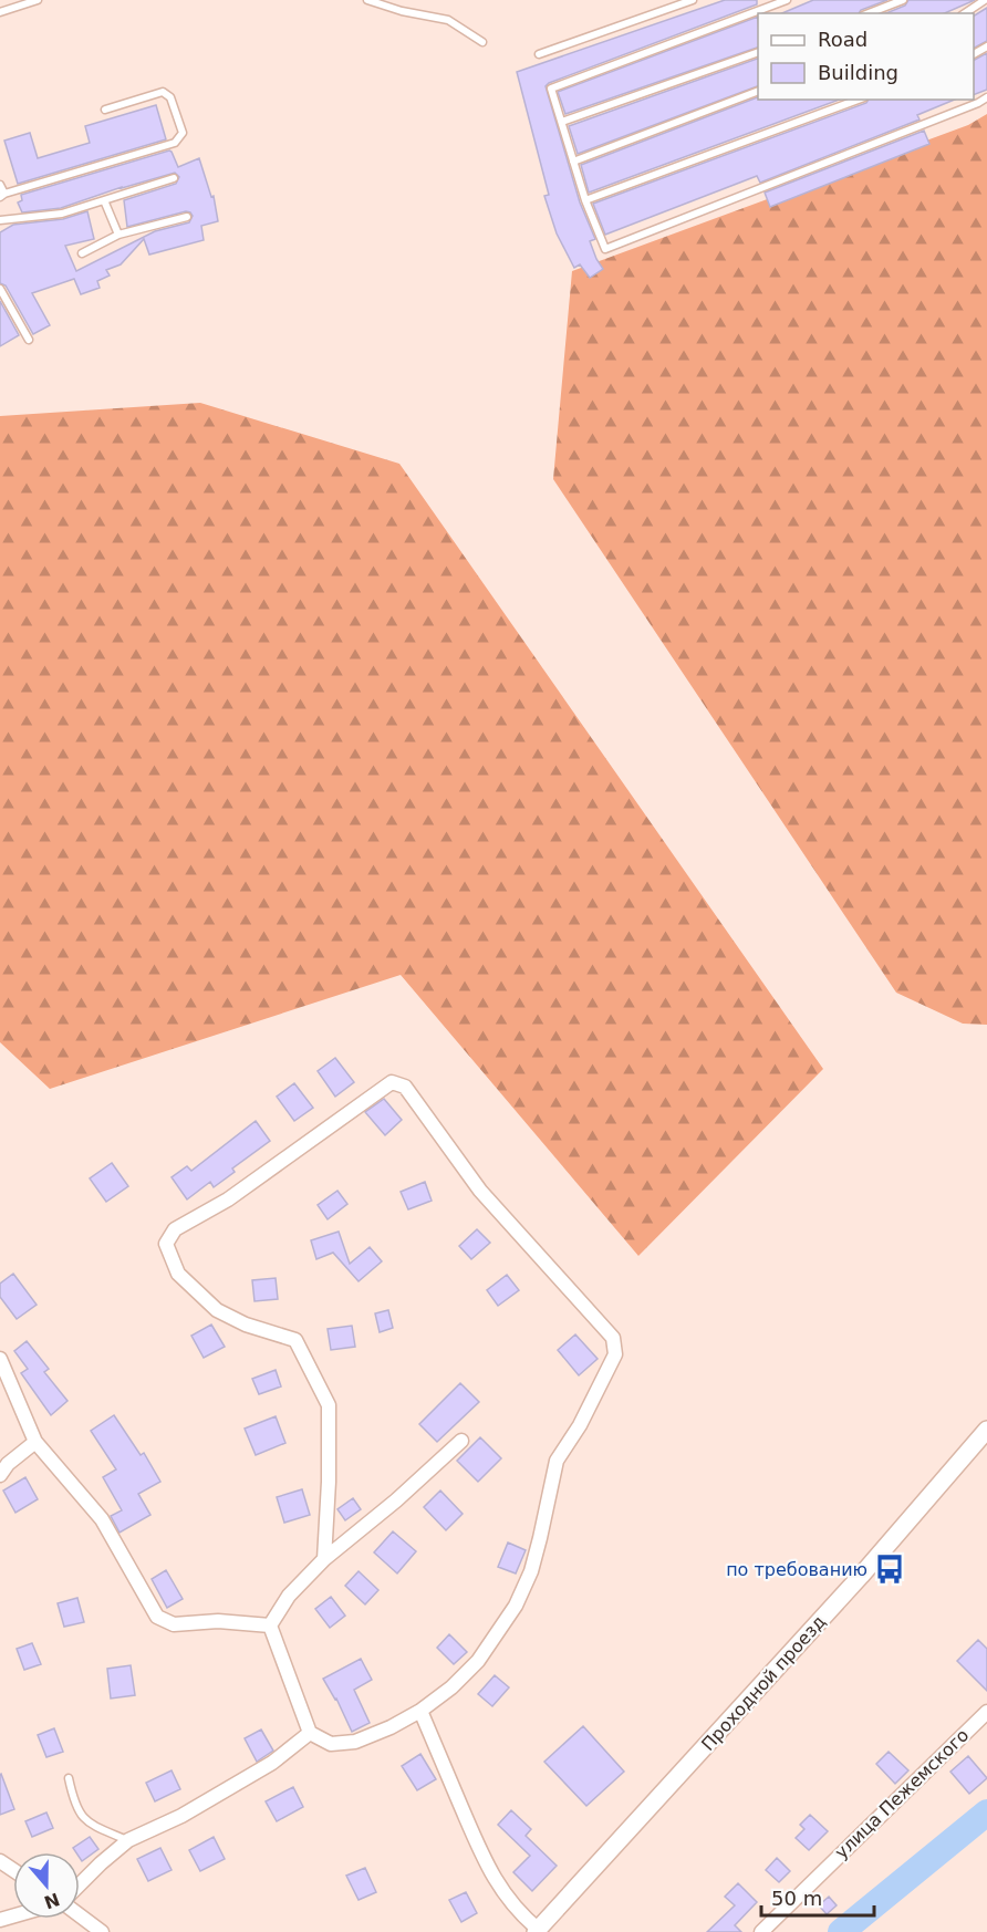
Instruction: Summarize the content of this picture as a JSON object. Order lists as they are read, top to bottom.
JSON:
{
  "streets": {
    "street": ["Проходной проезд", "улица Пежемского"]
  },
  "places": {
    "bus stop": ["по требованию"]
  },
  "legend": ["Road", "Building"],
  "scale_bar": "50 m",
  "north": "bottom"
}
